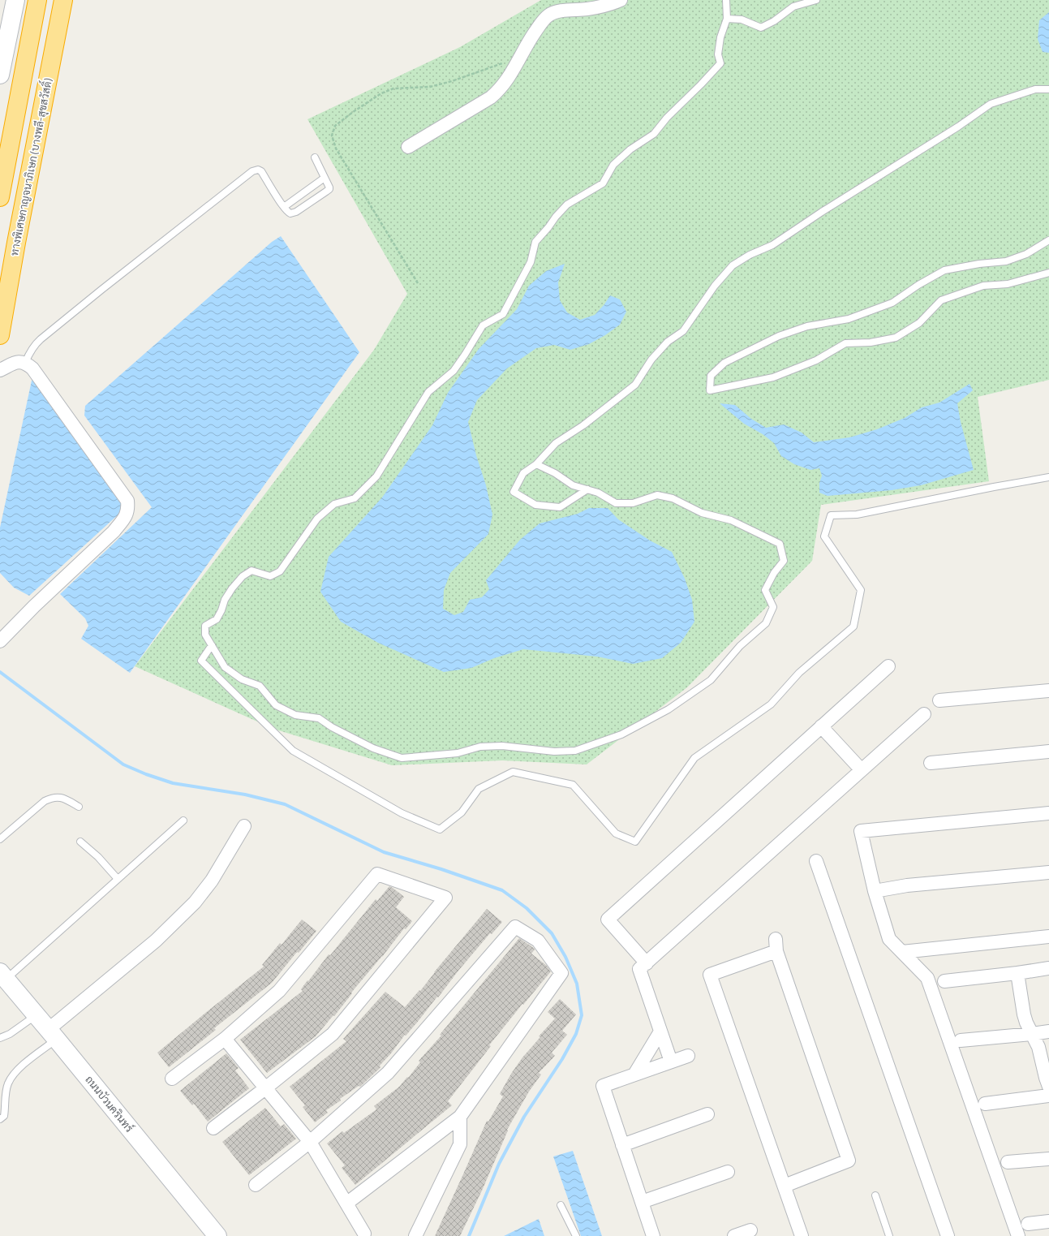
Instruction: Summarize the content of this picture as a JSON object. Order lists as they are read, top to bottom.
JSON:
{
  "streets": {
    "highway": ["ทางพิเศษกาญจนาภิเษก (บางพลี-สุขสวัสดิ์)"],
    "street": ["ถนนบัวนครินทร์"]
  }
}
